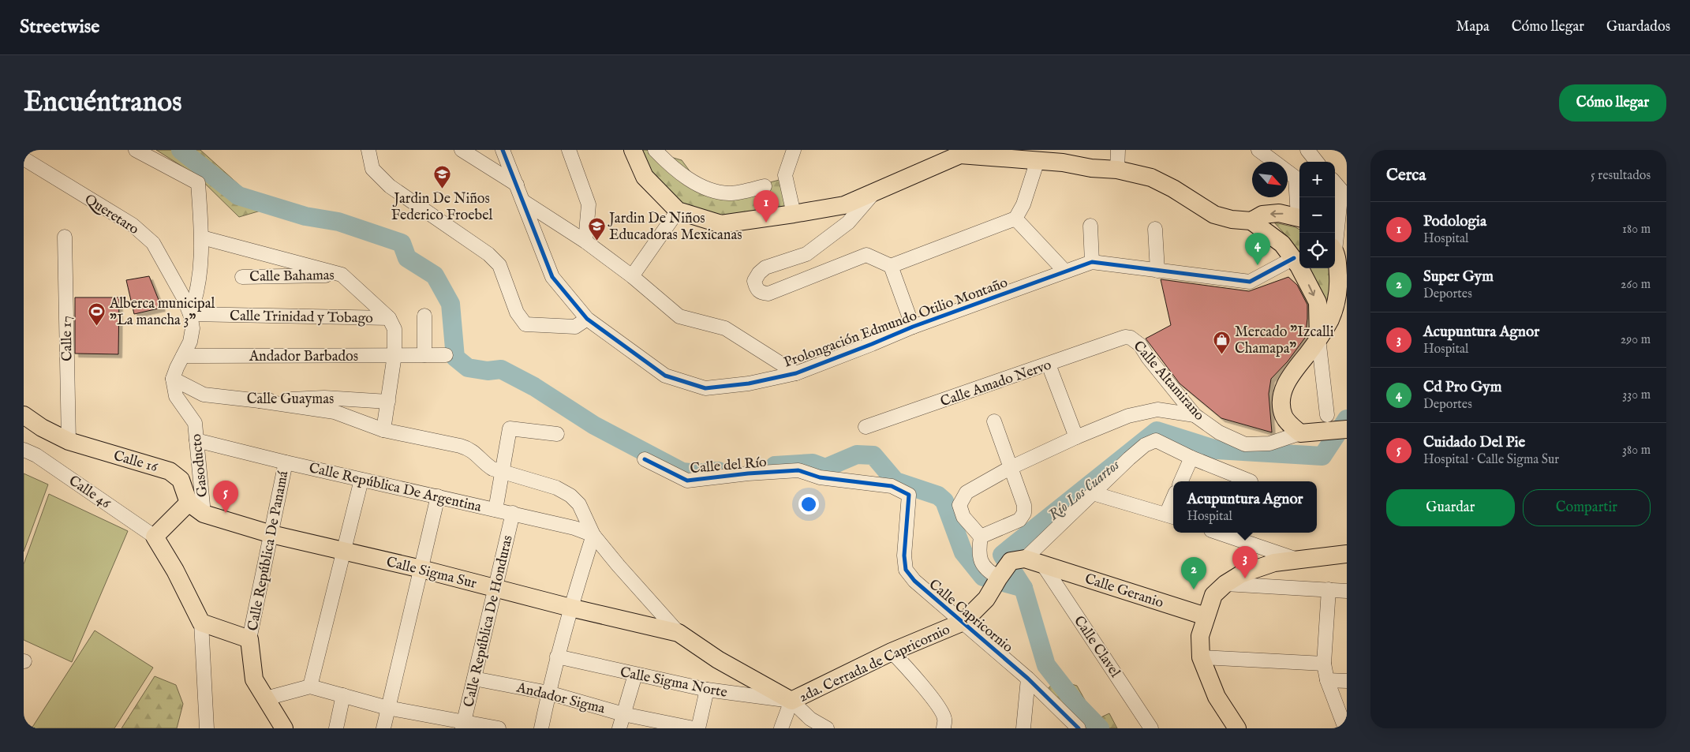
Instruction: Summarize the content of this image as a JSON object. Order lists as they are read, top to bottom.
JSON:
{
  "streets": {
    "main road": [
      "Calle 16",
      "Calle Sigma Sur",
      "Calle Geranio",
      "2da. Cerrada de Capricornio"
    ],
    "street": [
      "Queretaro",
      "Calle Bahamas",
      "Calle Trinidad y Tobago",
      "Prolongación Edmundo Otilio Montaño",
      "Calle 17",
      "Andador Barbados",
      "Calle Altamirano",
      "Calle Amado Nervo",
      "Calle Guaymas",
      "Calle del Río",
      "Gasoducto",
      "Calle República De Argentina",
      "Calle 46",
      "Calle República De Panamá",
      "Calle Capricornio",
      "Calle República De Honduras",
      "Calle Clavel",
      "Calle Sigma Norte",
      "Andador Sigma"
    ]
  },
  "crossings": [
    ["Queretaro", "Calle Trinidad y Tobago"],
    ["Queretaro", "Andador Barbados"],
    ["Calle 17", "Calle 16"],
    ["Calle Altamirano", "Calle Amado Nervo"],
    ["Calle Guaymas", "Gasoducto"],
    ["Calle 16", "Calle Sigma Sur"],
    ["Calle del Río", "Calle Capricornio"],
    ["Gasoducto", "Calle República De Argentina"],
    ["Gasoducto", "Calle Sigma Sur"],
    ["Calle República De Argentina", "Calle República De Panamá"],
    ["Calle República De Argentina", "Calle República De Honduras"],
    ["Calle República De Panamá", "Calle Sigma Sur"],
    ["Calle Sigma Sur", "Calle República De Honduras"],
    ["Calle Geranio", "Calle Clavel"],
    ["Calle Capricornio", "2da. Cerrada de Capricornio"],
    ["Calle República De Honduras", "Andador Sigma"],
    ["2da. Cerrada de Capricornio", "Calle Sigma Norte"]
  ],
  "water": ["Río Los Cuartos"],
  "places": {
    "school or university": ["Jardin De Niños Federico Froebel", "Jardin De Niños Educadoras Mexicanas"],
    "sports": ["Alberca municipal \"La mancha 3\""],
    "shop": ["Mercado \"Izcalli Chamapa\""]
  },
  "north": "bottom right",
  "page": {
    "header": "Streetwise",
    "nav": ["Mapa", "Cómo llegar", "Guardados"],
    "buttons": [
      "Cómo llegar",
      ["Guardar", "Compartir"]
    ],
    "title": "Encuéntranos",
    "heading": ["Cerca", "5 resultados"],
    "map_buttons": ["+", "−"],
    "pins": [
      "1",
      "4",
      "5",
      "3",
      "2"
    ],
    "list": [
      {
        "mark": "1",
        "name": "Podologia",
        "note": "Hospital",
        "value": "180 m"
      },
      {
        "mark": "2",
        "name": "Super Gym",
        "note": "Deportes",
        "value": "260 m"
      },
      {
        "mark": "3",
        "name": "Acupuntura Agnor",
        "note": "Hospital",
        "value": "290 m"
      },
      {
        "mark": "4",
        "name": "Cd Pro Gym",
        "note": "Deportes",
        "value": "330 m"
      },
      {
        "mark": "5",
        "name": "Cuidado Del Pie",
        "note": "Hospital · Calle Sigma Sur",
        "value": "380 m"
      }
    ],
    "popup": ["Acupuntura Agnor", "Hospital"]
  }
}
